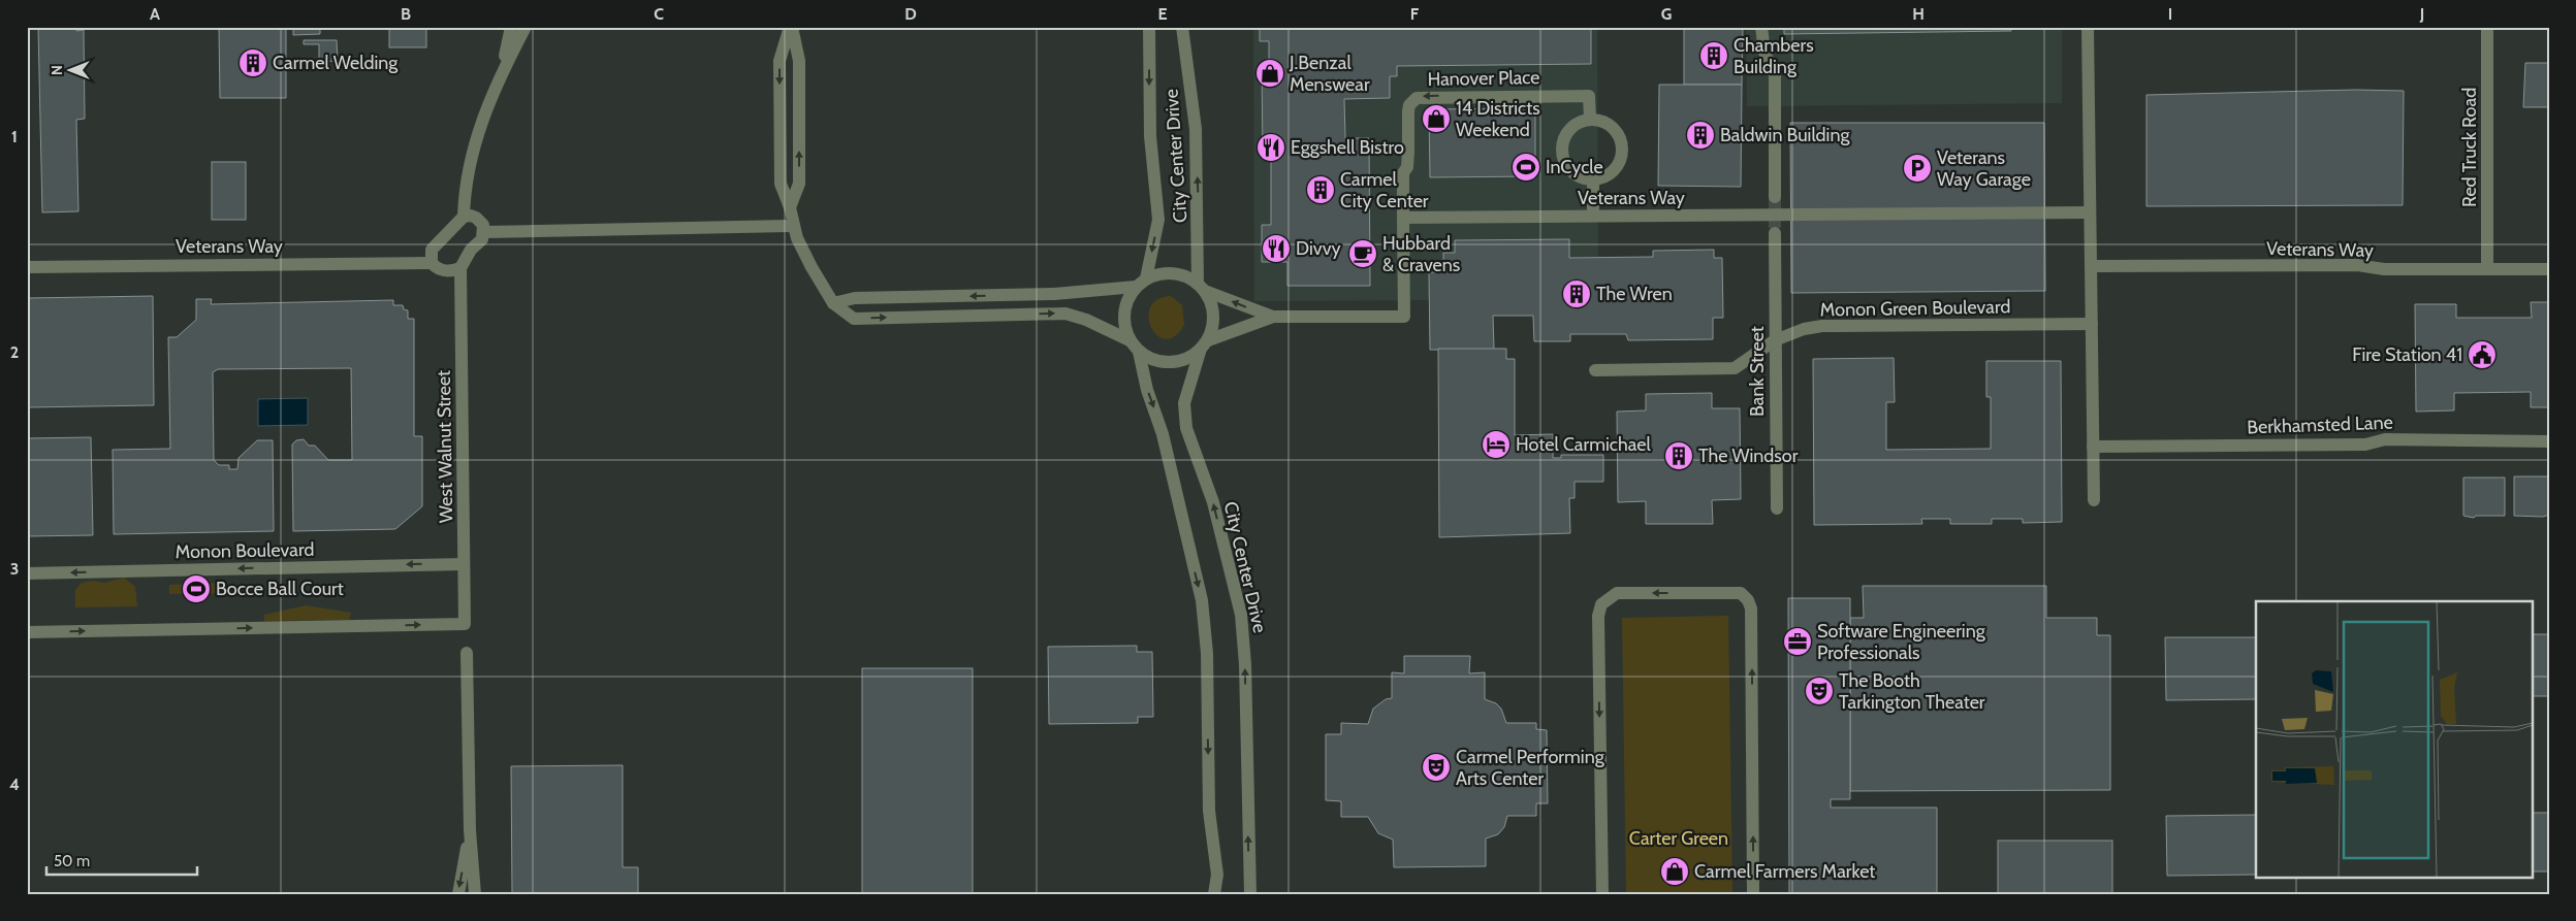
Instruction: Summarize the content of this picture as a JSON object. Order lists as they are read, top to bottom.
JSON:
{
  "streets": {
    "street": [
      "Hanover Place",
      "Red Truck Road",
      "City Center Drive",
      "Veterans Way",
      "Monon Green Boulevard",
      "Bank Street",
      "Berkhamsted Lane",
      "West Walnut Street",
      "Monon Boulevard"
    ]
  },
  "crossings": [
    ["Hanover Place", "Veterans Way"],
    ["Red Truck Road", "Veterans Way"],
    ["Monon Green Boulevard", "Bank Street"],
    ["West Walnut Street", "Monon Boulevard"]
  ],
  "one_way": ["West Walnut Street", "Monon Boulevard"],
  "parks": ["Carter Green"],
  "places": {
    "building": [
      "Chambers Building",
      "Carmel Welding",
      "Baldwin Building",
      "Carmel City Center",
      "The Wren",
      "The Windsor"
    ],
    "shop": ["J.Benzal Menswear", "14 Districts Weekend", "Carmel Farmers Market"],
    "restaurant": ["Eggshell Bistro", "Divvy"],
    "sports": ["InCycle", "Bocce Ball Court"],
    "parking": ["Veterans Way Garage"],
    "cafe": ["Hubbard & Cravens"],
    "public building": ["Fire Station 41"],
    "hotel": ["Hotel Carmichael"],
    "office": ["Software Engineering Professionals"],
    "theatre": ["The Booth Tarkington Theater", "Carmel Performing Arts Center"]
  },
  "scale_bar": "50 m",
  "north": "left",
  "grid": {
    "columns": [
      "A",
      "B",
      "C",
      "D",
      "E",
      "F",
      "G",
      "H",
      "I",
      "J"
    ],
    "rows": [
      "1",
      "2",
      "3",
      "4"
    ]
  }
}
